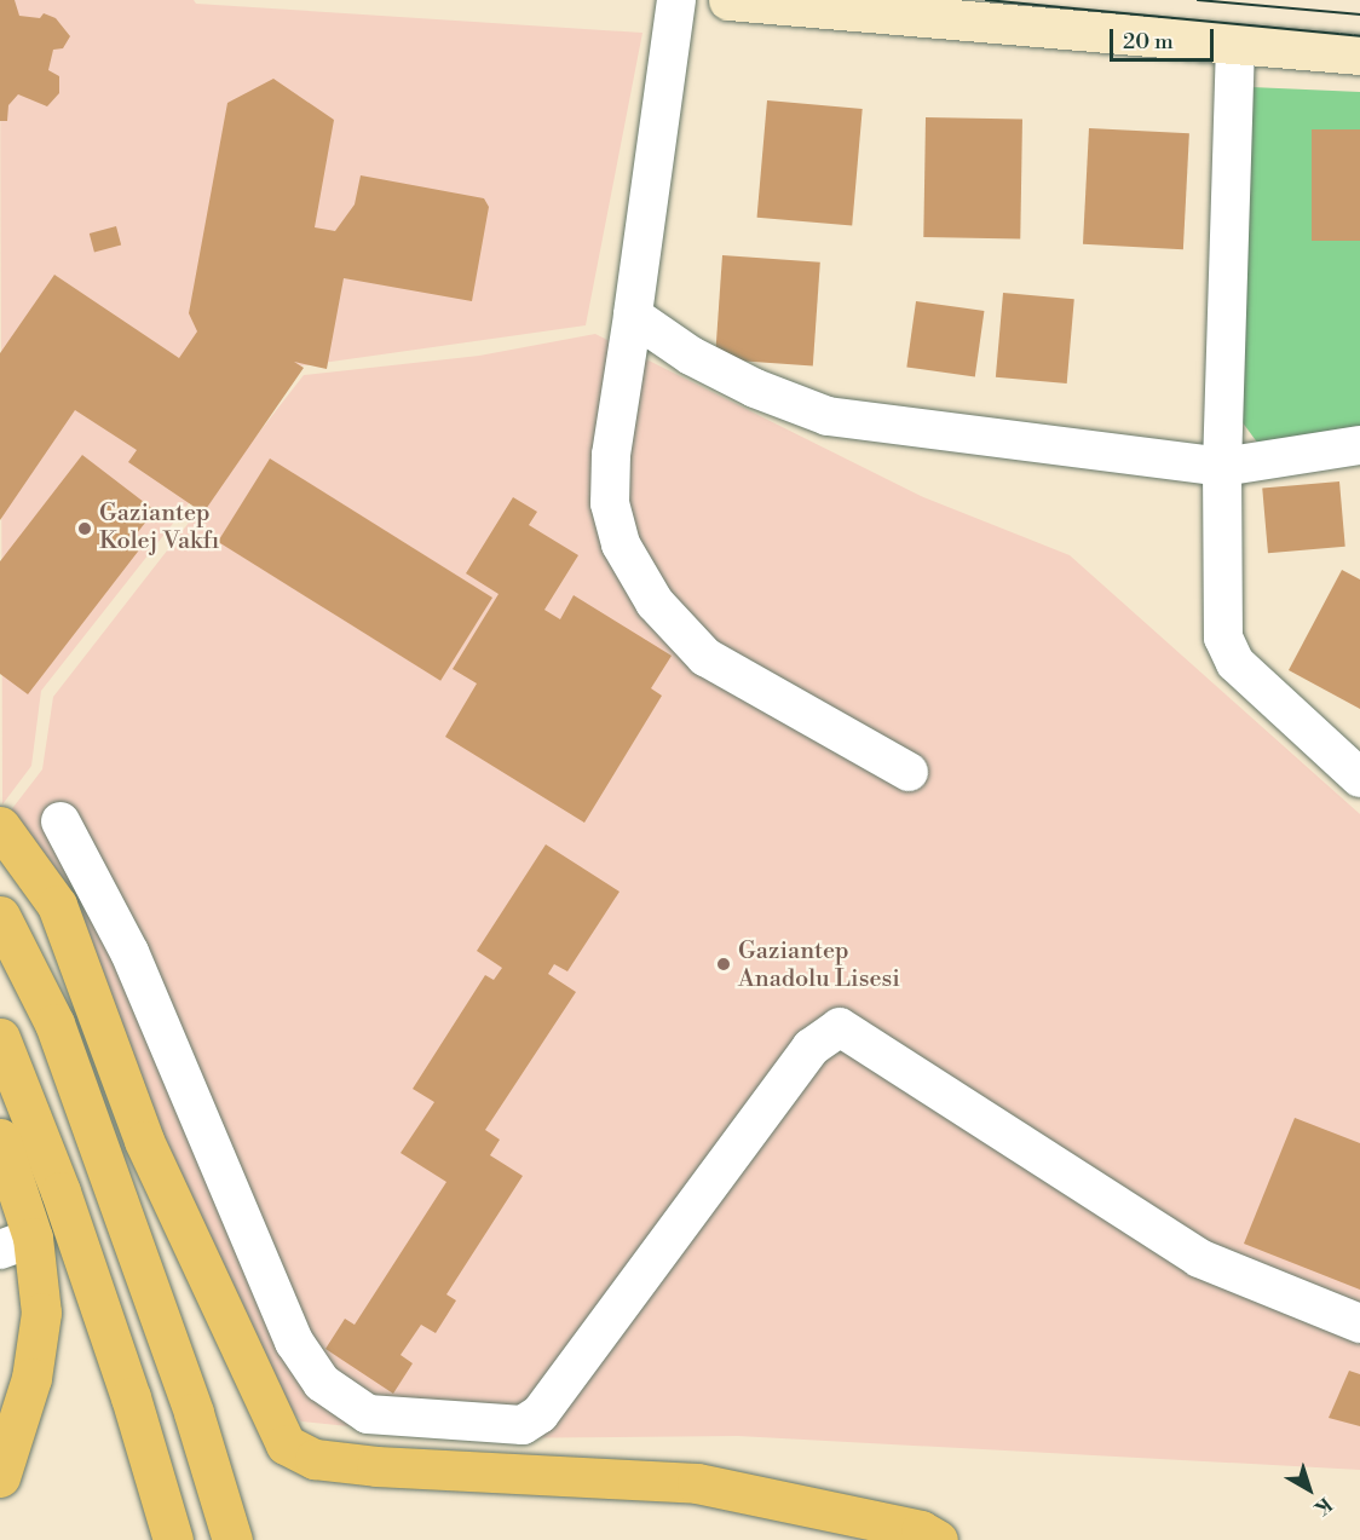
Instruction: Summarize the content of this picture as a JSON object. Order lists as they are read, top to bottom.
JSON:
{
  "places": ["Gaziantep Kolej Vakfı", "Gaziantep Anadolu Lisesi"],
  "scale_bar": "20 m",
  "north": "bottom right"
}
